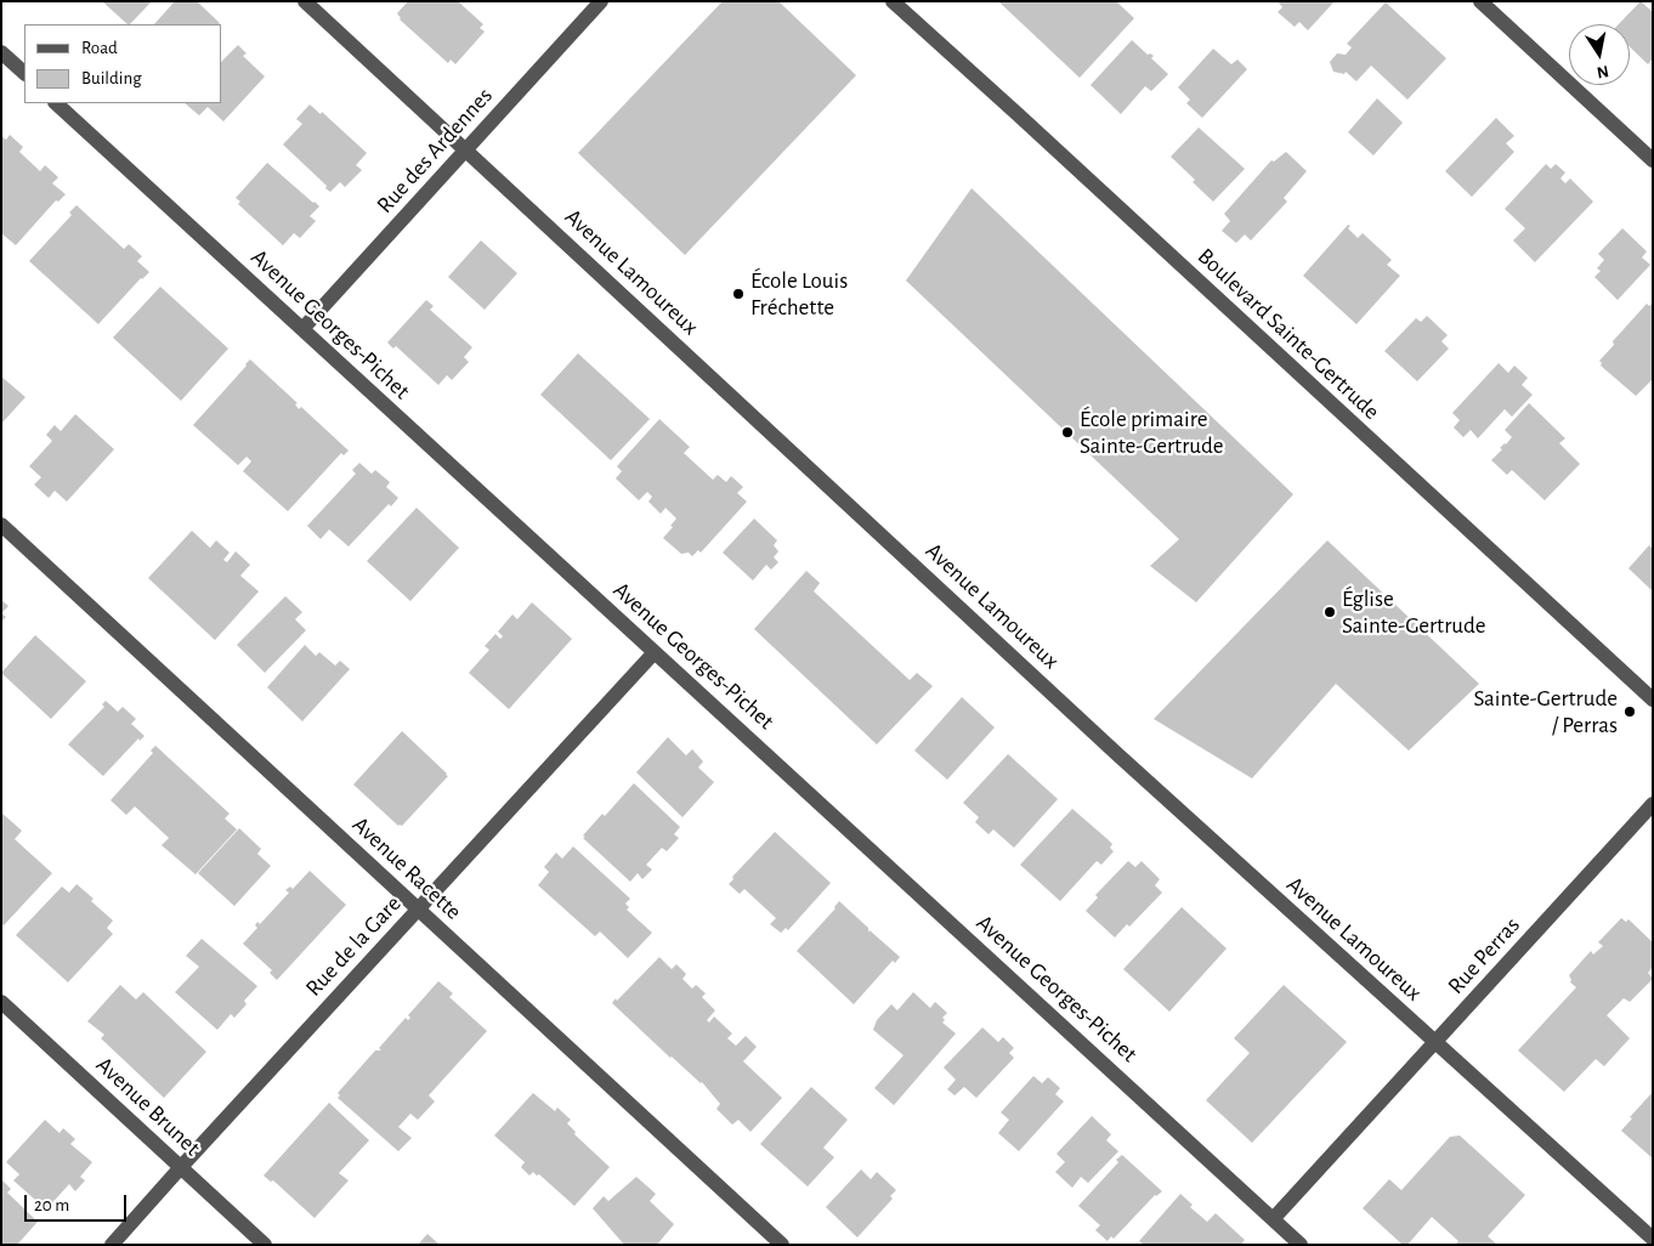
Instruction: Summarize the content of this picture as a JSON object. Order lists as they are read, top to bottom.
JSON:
{
  "streets": {
    "street": [
      "Rue des Ardennes",
      "Avenue Lamoureux",
      "Avenue Georges-Pichet",
      "Boulevard Sainte-Gertrude",
      "Avenue Racette",
      "Rue de la Gare",
      "Rue Perras",
      "Avenue Brunet"
    ]
  },
  "crossings": [
    ["Rue des Ardennes", "Avenue Lamoureux"],
    ["Rue des Ardennes", "Avenue Georges-Pichet"],
    ["Avenue Lamoureux", "Rue Perras"],
    ["Avenue Georges-Pichet", "Rue de la Gare"],
    ["Avenue Georges-Pichet", "Rue Perras"],
    ["Avenue Racette", "Rue de la Gare"],
    ["Rue de la Gare", "Avenue Brunet"]
  ],
  "places": [
    "École Louis Fréchette",
    "École primaire Sainte-Gertrude",
    "Église Sainte-Gertrude",
    "Sainte-Gertrude / Perras"
  ],
  "legend": ["Road", "Building"],
  "scale_bar": "20 m",
  "north": "bottom"
}
